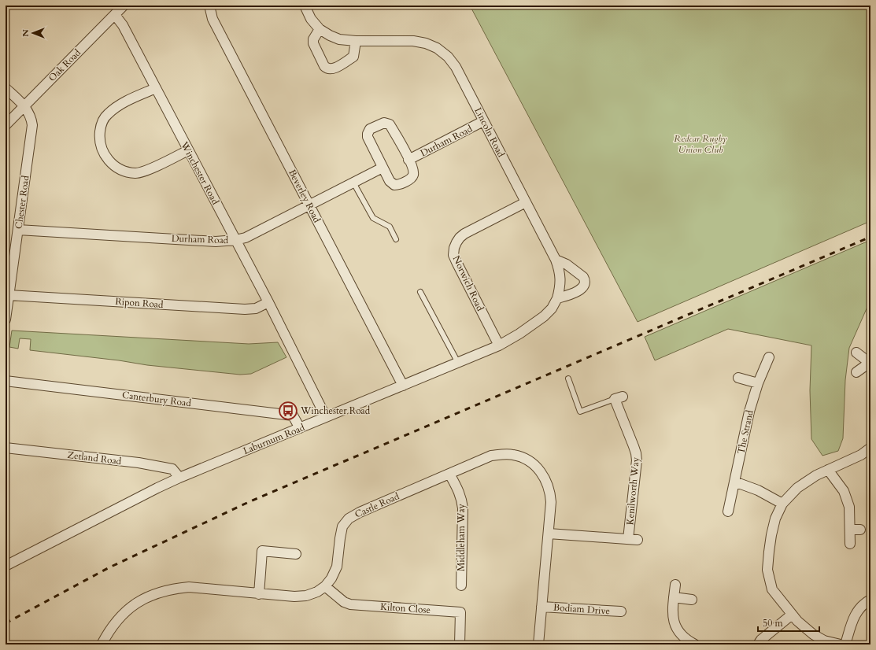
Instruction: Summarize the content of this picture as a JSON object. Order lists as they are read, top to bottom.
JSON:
{
  "streets": {
    "street": [
      "Oak Road",
      "Lincoln Road",
      "Durham Road",
      "Winchester Road",
      "Beverley Road",
      "Chester Road",
      "Norwich Road",
      "Ripon Road",
      "Canterbury Road",
      "The Strand",
      "Laburnum Road",
      "Zetland Road",
      "Kenilworth Way",
      "Castle Road",
      "Middleham Way",
      "Kilton Close",
      "Bodiam Drive"
    ]
  },
  "crossings": [
    ["Oak Road", "Winchester Road"],
    ["Oak Road", "Chester Road"],
    ["Lincoln Road", "Durham Road"],
    ["Lincoln Road", "Norwich Road"],
    ["Lincoln Road", "Laburnum Road"],
    ["Durham Road", "Winchester Road"],
    ["Durham Road", "Beverley Road"],
    ["Durham Road", "Chester Road"],
    ["Winchester Road", "Ripon Road"],
    ["Winchester Road", "Laburnum Road"],
    ["Beverley Road", "Laburnum Road"],
    ["Chester Road", "Ripon Road"],
    ["Norwich Road", "Laburnum Road"],
    ["Canterbury Road", "Laburnum Road"],
    ["Laburnum Road", "Zetland Road"],
    ["Kenilworth Way", "Castle Road"],
    ["Castle Road", "Middleham Way"],
    ["Castle Road", "Kilton Close"],
    ["Castle Road", "Bodiam Drive"]
  ],
  "parks": ["Redcar Rugby Union Club"],
  "places": {
    "bus stop": ["Winchester Road"]
  },
  "scale_bar": "50 m",
  "north": "left"
}
